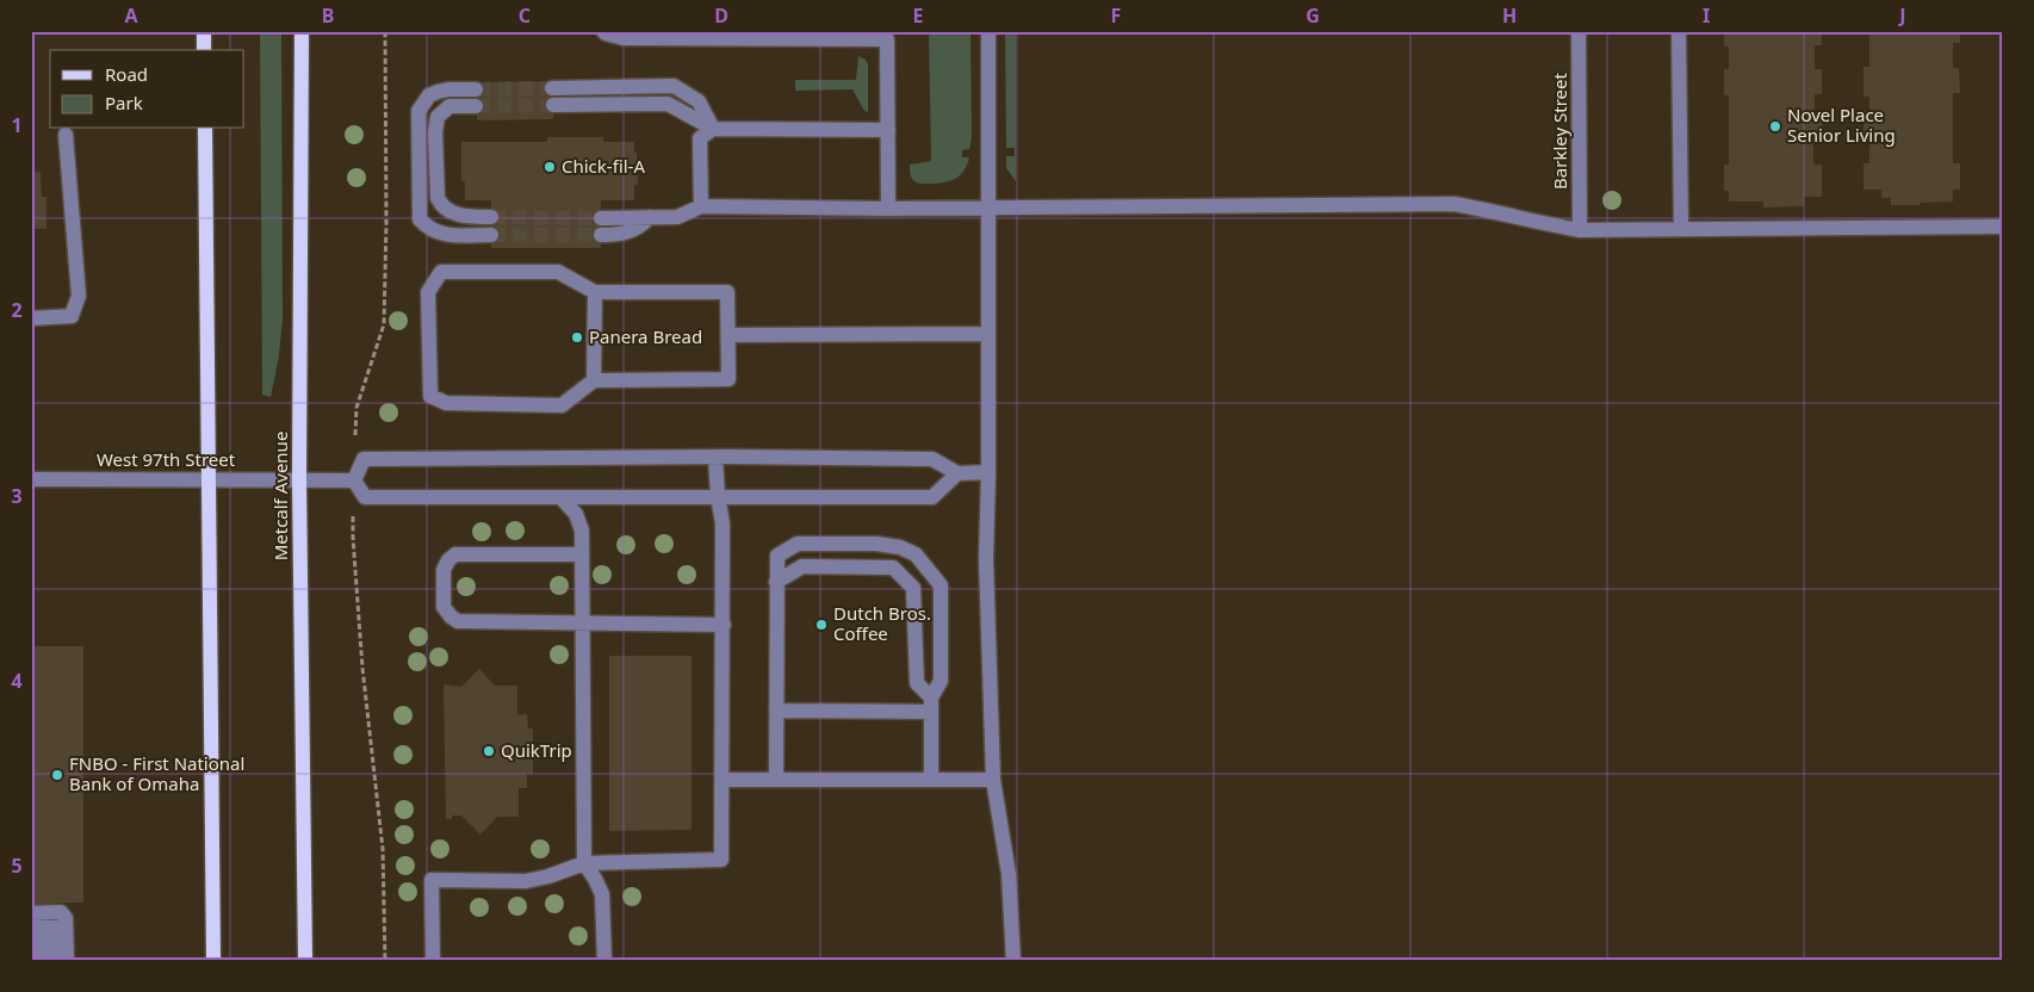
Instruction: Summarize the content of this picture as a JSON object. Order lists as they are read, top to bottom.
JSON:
{
  "streets": {
    "main road": ["Metcalf Avenue"],
    "street": ["Barkley Street", "West 97th Street"]
  },
  "crossings": [
    ["West 97th Street", "Metcalf Avenue"]
  ],
  "places": [
    "Novel Place Senior Living",
    "Chick-fil-A",
    "Panera Bread",
    "Dutch Bros. Coffee",
    "QuikTrip",
    "FNBO - First National Bank of Omaha"
  ],
  "legend": ["Road", "Park"],
  "grid": {
    "columns": [
      "A",
      "B",
      "C",
      "D",
      "E",
      "F",
      "G",
      "H",
      "I",
      "J"
    ],
    "rows": [
      "1",
      "2",
      "3",
      "4",
      "5"
    ]
  }
}
